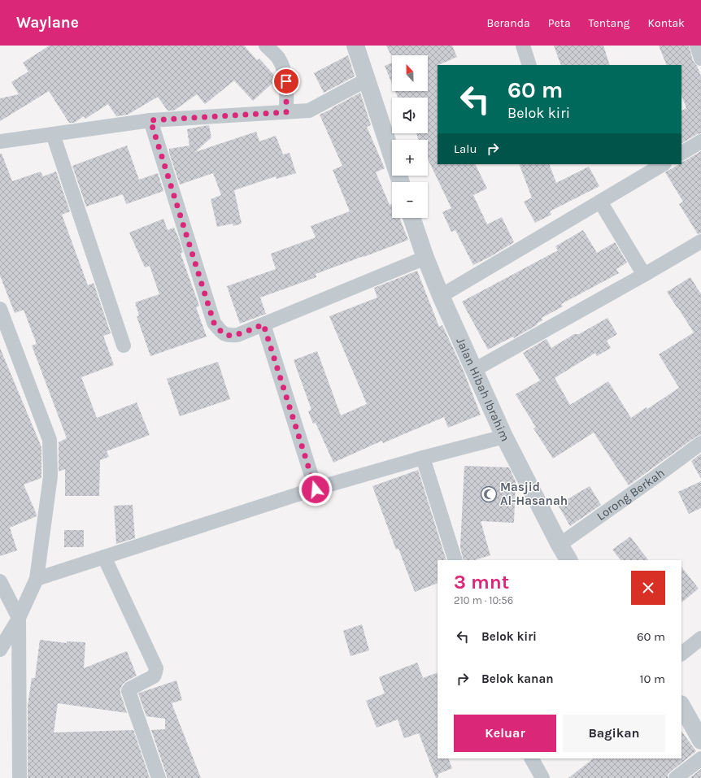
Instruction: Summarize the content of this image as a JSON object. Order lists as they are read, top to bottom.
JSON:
{
  "streets": {
    "street": ["Jalan Hibah Ibrahim", "Lorong Berkah"]
  },
  "crossings": [
    ["Jalan Hibah Ibrahim", "Lorong Berkah"]
  ],
  "places": {
    "mosque": ["Masjid Al-Hasanah"]
  },
  "north": "top",
  "page": {
    "header": "Waylane",
    "nav": [
      "Beranda",
      "Peta",
      "Tentang",
      "Kontak"
    ],
    "map_buttons": ["+", "−"],
    "turn": ["60 m", "Belok kiri"],
    "then": "Lalu",
    "heading": ["3 mnt", "210 m · 10:56"],
    "list": [
      {
        "name": "Belok kiri",
        "value": "60 m"
      },
      {
        "name": "Belok kanan",
        "value": "10 m"
      }
    ],
    "buttons": ["Keluar", "Bagikan"]
  }
}
